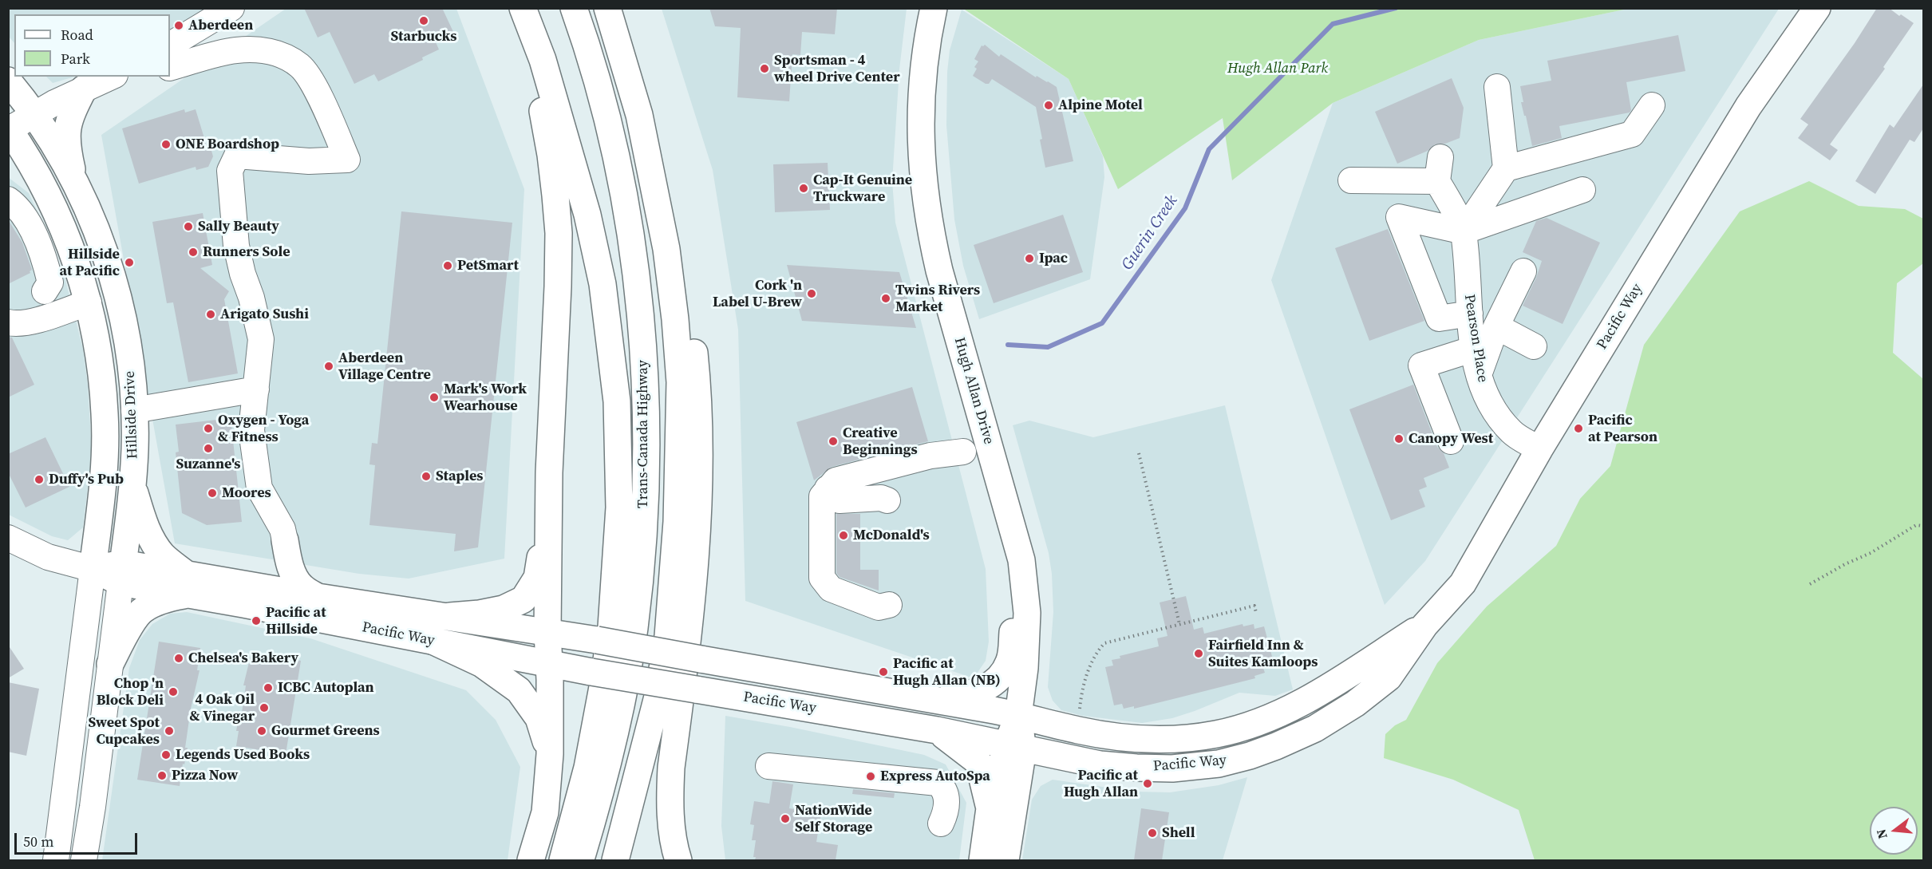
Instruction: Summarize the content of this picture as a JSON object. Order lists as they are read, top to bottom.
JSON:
{
  "streets": {
    "main road": [
      "Pacific Way",
      "Hugh Allan Drive",
      "Hillside Drive",
      "Trans-Canada Highway"
    ],
    "street": ["Pearson Place"]
  },
  "crossings": [
    ["Pacific Way", "Pearson Place"],
    ["Pacific Way", "Hugh Allan Drive"],
    ["Pacific Way", "Hillside Drive"]
  ],
  "water": ["Guerin Creek"],
  "parks": ["Hugh Allan Park"],
  "places": [
    "Starbucks",
    "Aberdeen",
    "Sportsman - 4 wheel Drive Center",
    "Alpine Motel",
    "ONE Boardshop",
    "Cap-It Genuine Truckware",
    "Sally Beauty",
    "Runners Sole",
    "Ipac",
    "Hillside at Pacific",
    "PetSmart",
    "Cork 'n Label U-Brew",
    "Twins Rivers Market",
    "Arigato Sushi",
    "Aberdeen Village Centre",
    "Mark's Work Wearhouse",
    "Oxygen - Yoga & Fitness",
    "Pacific at Pearson",
    "Canopy West",
    "Creative Beginnings",
    "Suzanne's",
    "Staples",
    "Duffy's Pub",
    "Moores",
    "McDonald's",
    "Pacific at Hillside",
    "Fairfield Inn & Suites Kamloops",
    "Chelsea's Bakery",
    "Pacific at Hugh Allan (NB)",
    "ICBC Autoplan",
    "Chop 'n Block Deli",
    "4 Oak Oil & Vinegar",
    "Sweet Spot Cupcakes",
    "Gourmet Greens",
    "Legends Used Books",
    "Pizza Now",
    "Express AutoSpa",
    "Pacific at Hugh Allan",
    "NationWide Self Storage",
    "Shell"
  ],
  "legend": ["Road", "Park"],
  "scale_bar": "50 m",
  "north": "left"
}
